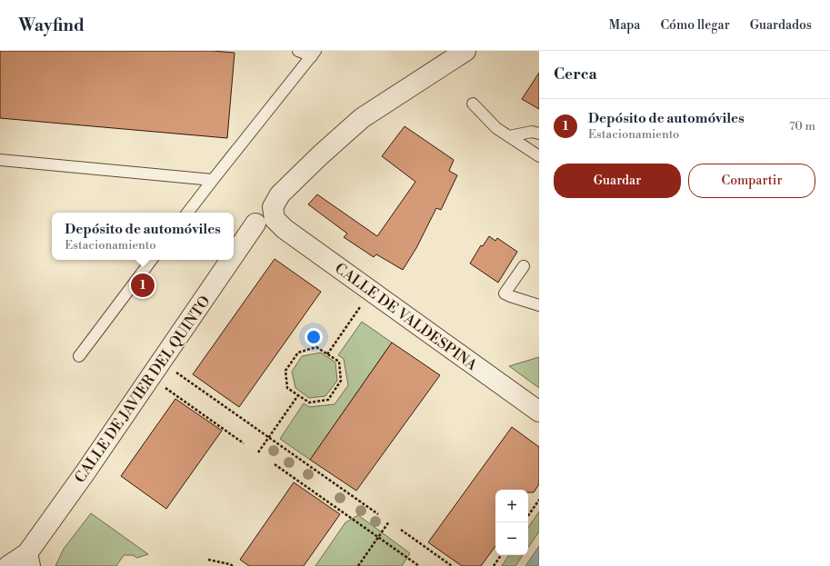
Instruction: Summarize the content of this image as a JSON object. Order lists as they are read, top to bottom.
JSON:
{
  "streets": {
    "street": ["CALLE DE VALDESPINA", "CALLE DE JAVIER DEL QUINTO"]
  },
  "page": {
    "header": "Wayfind",
    "nav": ["Mapa", "Cómo llegar", "Guardados"],
    "heading": "Cerca",
    "list": [
      {
        "mark": "1",
        "name": "Depósito de automóviles",
        "note": "Estacionamiento",
        "value": "70 m"
      }
    ],
    "buttons": ["Guardar", "Compartir"],
    "popup": ["Depósito de automóviles", "Estacionamiento"],
    "pins": "1",
    "map_buttons": ["+", "−"]
  }
}
